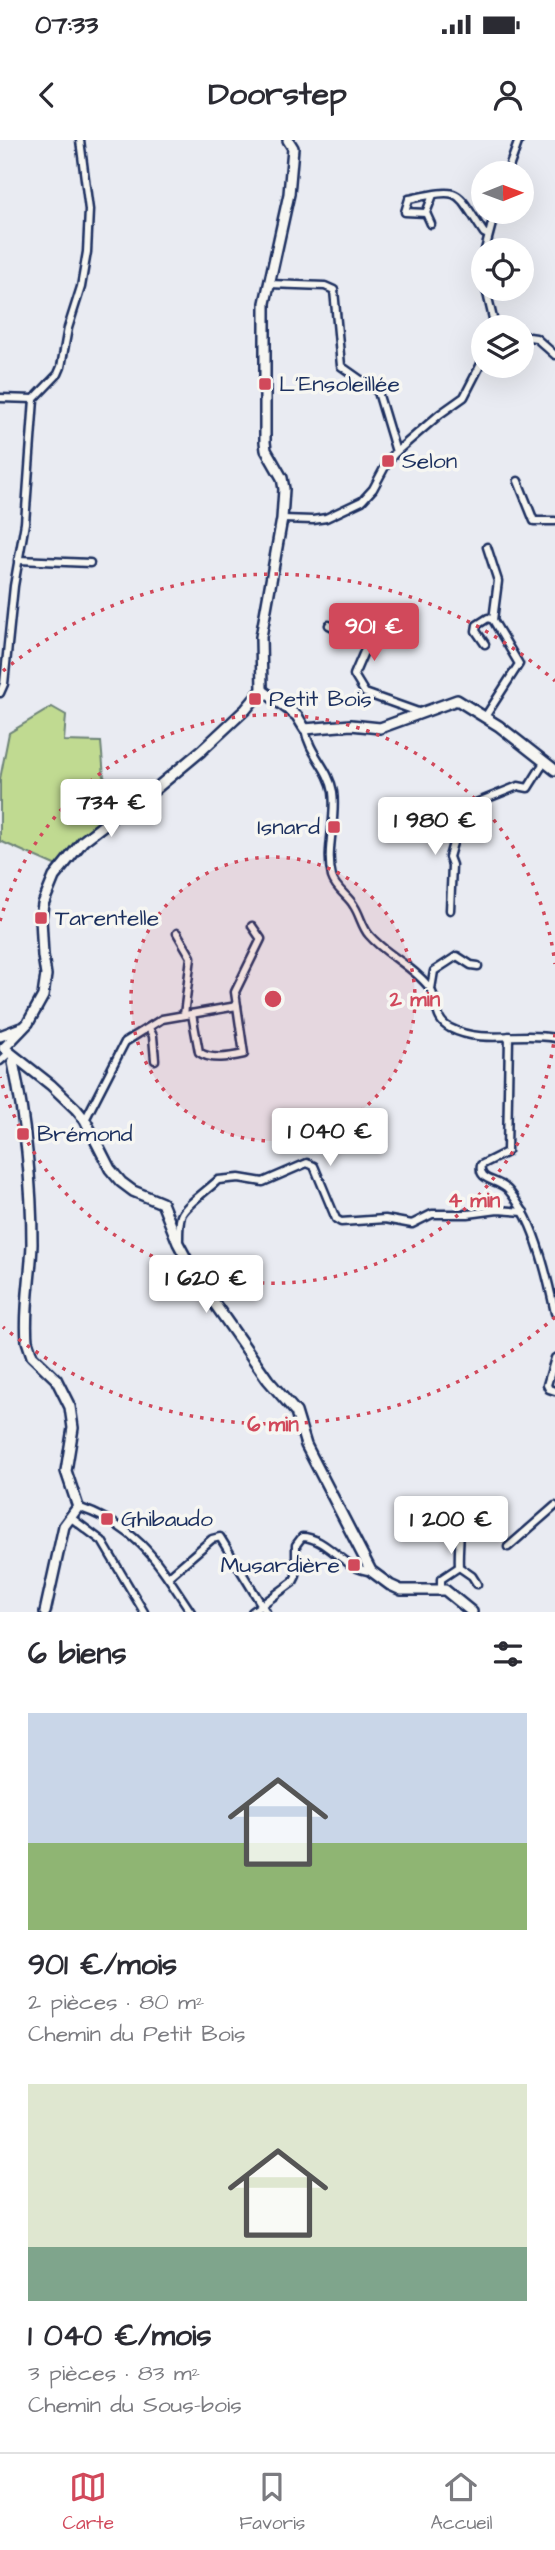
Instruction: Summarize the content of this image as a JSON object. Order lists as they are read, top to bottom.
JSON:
{
  "places": {
    "transit": [
      "L'Ensoleillée",
      "Selon",
      "Petit Bois",
      "Isnard",
      "Tarentelle",
      "Brémond",
      "Ghibaudo",
      "Musardière"
    ]
  },
  "north": "right",
  "page": {
    "status": "07:33",
    "header": "Doorstep",
    "price": [
      "901 €",
      "734 €",
      "1 980 €",
      "1 040 €",
      "1 620 €",
      "1 200 €"
    ],
    "heading": "6 biens",
    "list": [
      {
        "name": "901 €/mois",
        "note": "2 pièces · 80 m² · Chemin du Petit Bois"
      },
      {
        "name": "1 040 €/mois",
        "note": "3 pièces · 83 m² · Chemin du Sous-bois"
      }
    ],
    "tabs": ["Carte", "Favoris", "Accueil"]
  },
  "rings": ["2 min", "4 min", "6 min"]
}
